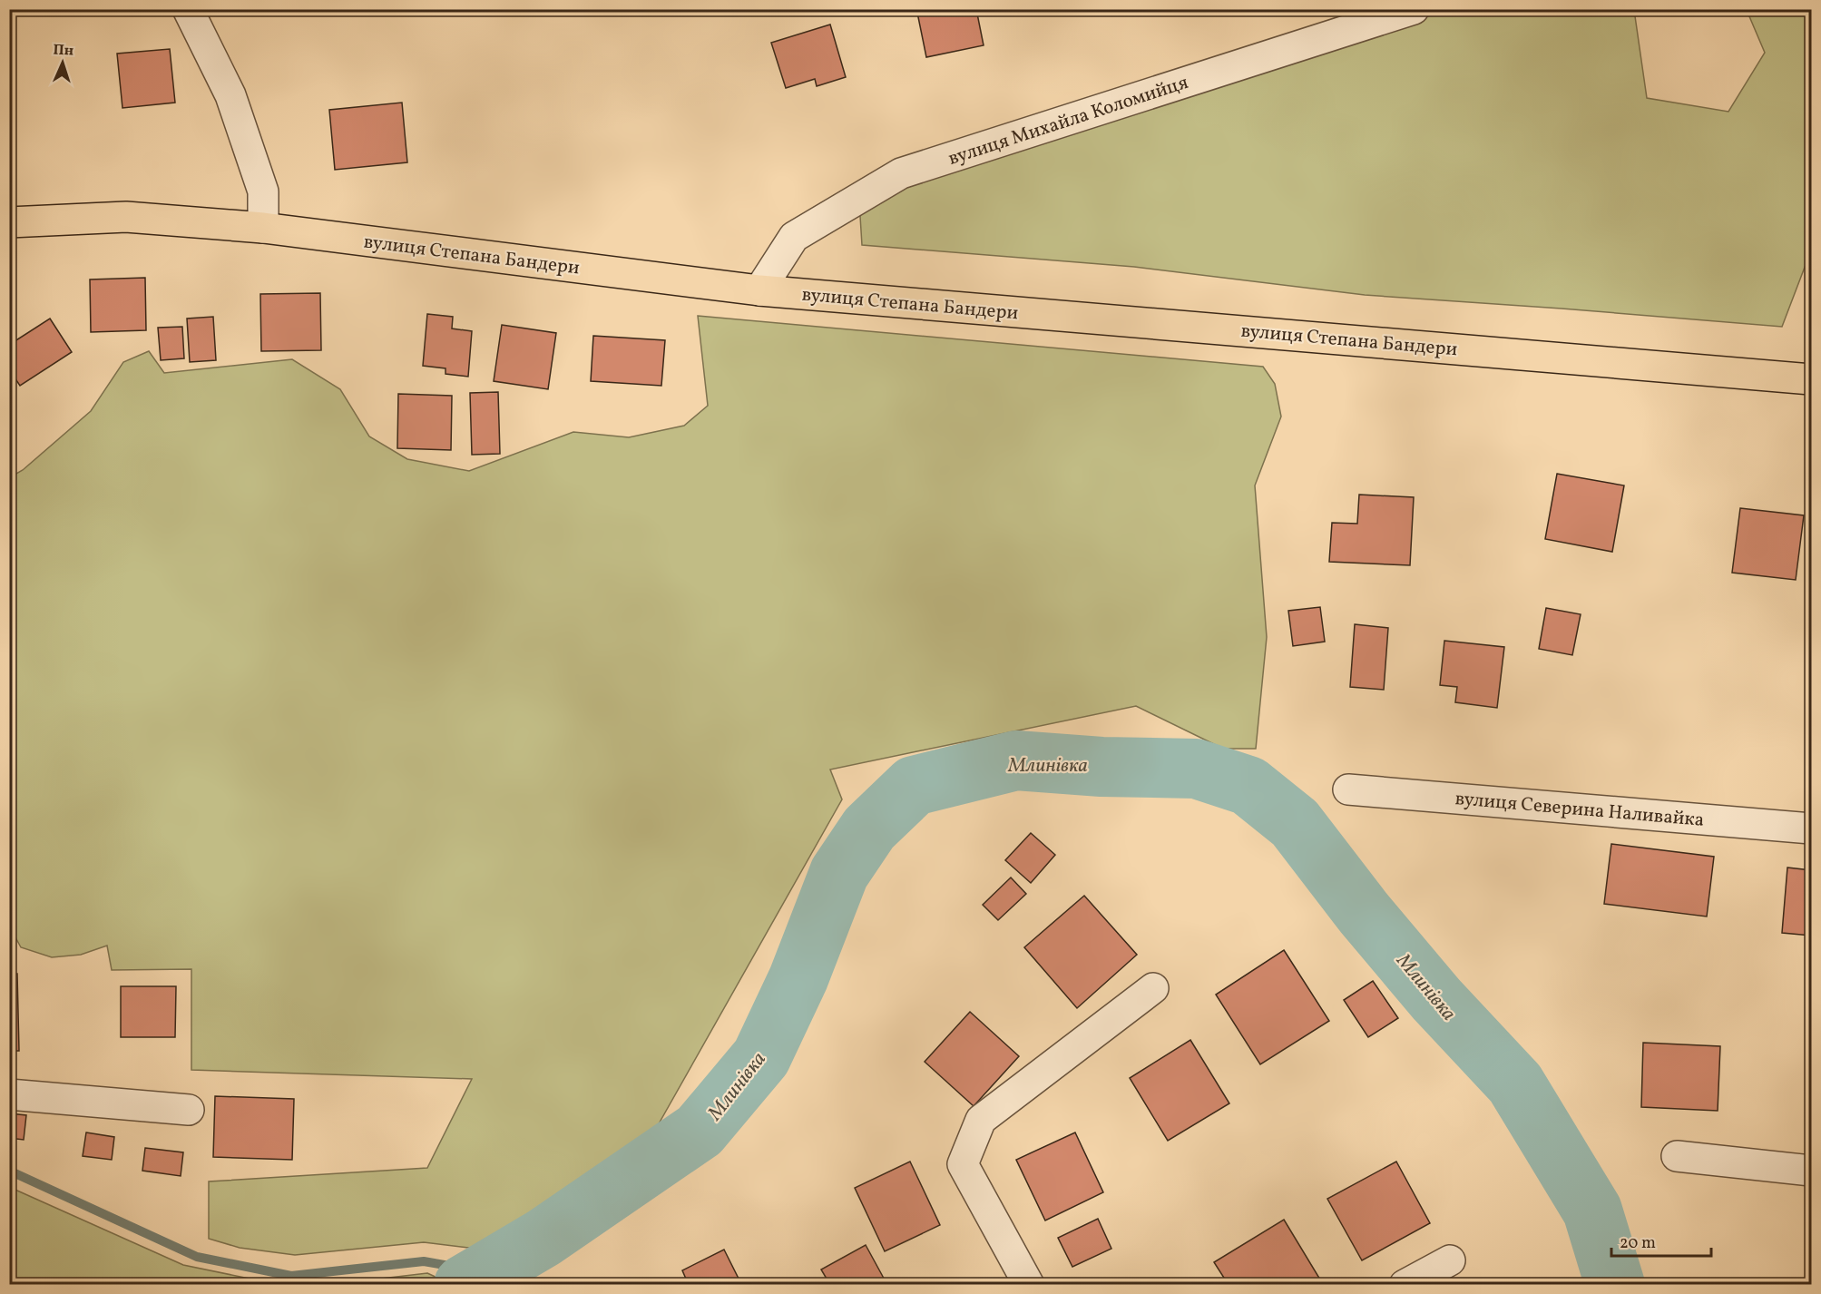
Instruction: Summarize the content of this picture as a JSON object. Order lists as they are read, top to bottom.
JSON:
{
  "streets": {
    "main road": ["вулиця Степана Бандери"],
    "street": ["вулиця Михайла Коломийця", "вулиця Северина Наливайка"]
  },
  "crossings": [
    ["вулиця Михайла Коломийця", "вулиця Степана Бандери"]
  ],
  "water": ["Млинівка"],
  "scale_bar": "20 m",
  "north": "top"
}
